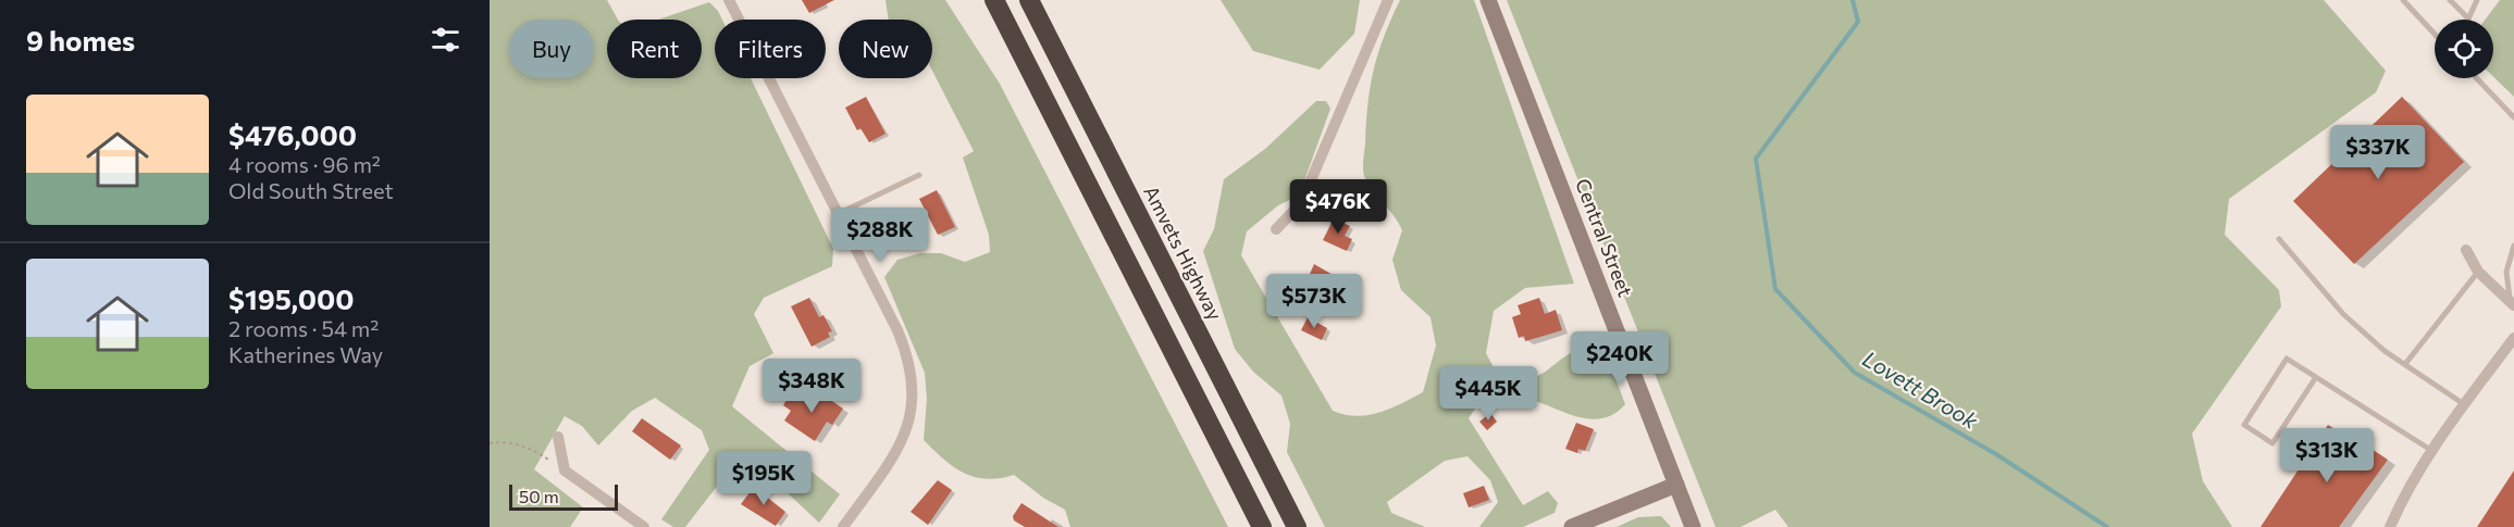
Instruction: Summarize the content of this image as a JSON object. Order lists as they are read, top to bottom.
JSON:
{
  "streets": {
    "highway": ["Amvets Highway"],
    "street": ["Central Street"]
  },
  "water": ["Lovett Brook"],
  "scale_bar": "50 m",
  "page": {
    "heading": "9 homes",
    "chip": [
      "Buy",
      "Rent",
      "Filters",
      "New"
    ],
    "list": [
      {
        "name": "$476,000",
        "note": "4 rooms · 96 m² · Old South Street"
      },
      {
        "name": "$195,000",
        "note": "2 rooms · 54 m² · Katherines Way"
      }
    ],
    "price": [
      "$337K",
      "$476K",
      "$288K",
      "$573K",
      "$240K",
      "$348K",
      "$445K",
      "$313K",
      "$195K"
    ],
    "scale": "50 m"
  }
}
